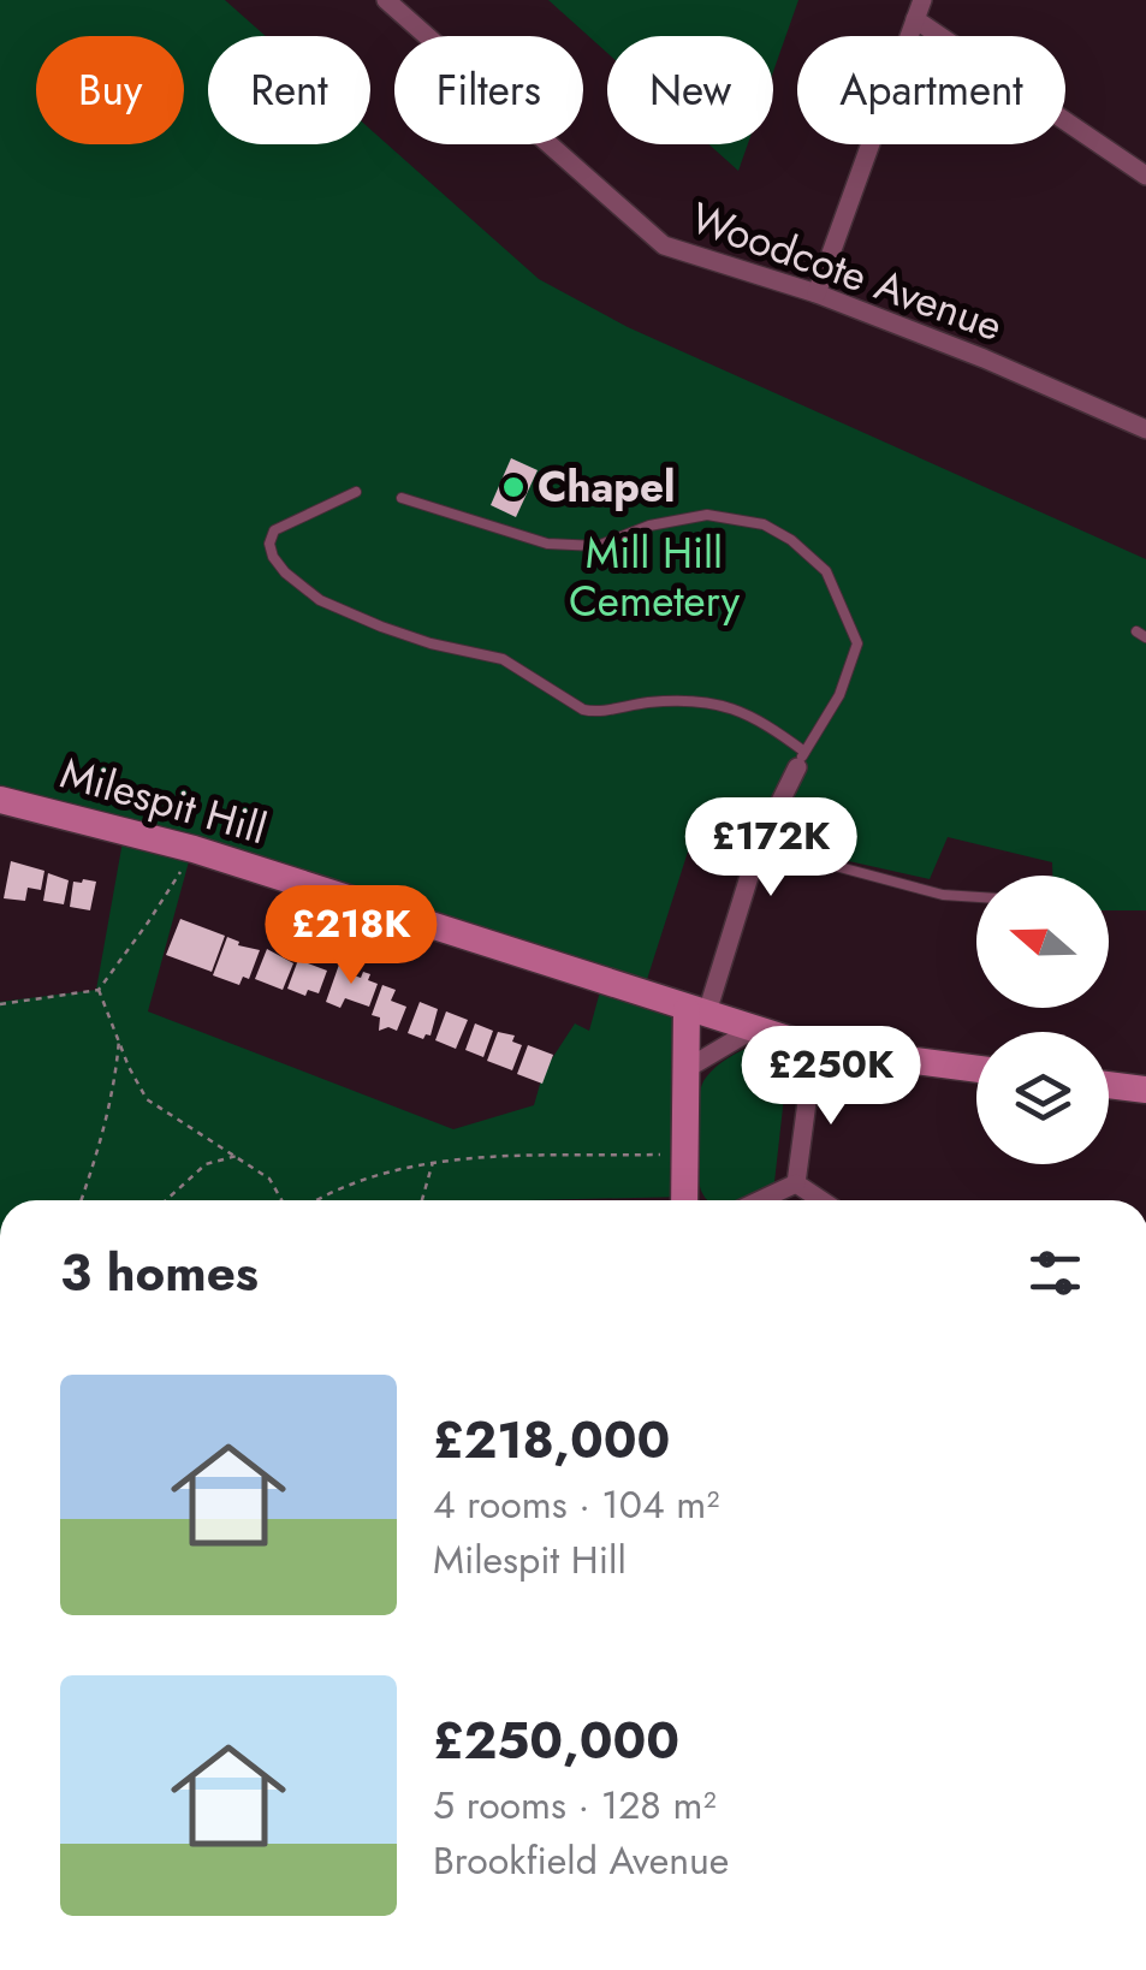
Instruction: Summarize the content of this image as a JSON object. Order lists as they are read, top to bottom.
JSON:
{
  "streets": {
    "street": ["Woodcote Avenue", "Milespit Hill"]
  },
  "parks": ["Mill Hill Cemetery"],
  "places": ["Chapel"],
  "north": "left",
  "page": {
    "chip": [
      "Buy",
      "Rent",
      "Filters",
      "New",
      "Apartment"
    ],
    "price": ["£172K", "£218K", "£250K"],
    "heading": "3 homes",
    "list": [
      {
        "name": "£218,000",
        "note": "4 rooms · 104 m² · Milespit Hill"
      },
      {
        "name": "£250,000",
        "note": "5 rooms · 128 m² · Brookfield Avenue"
      }
    ]
  }
}
